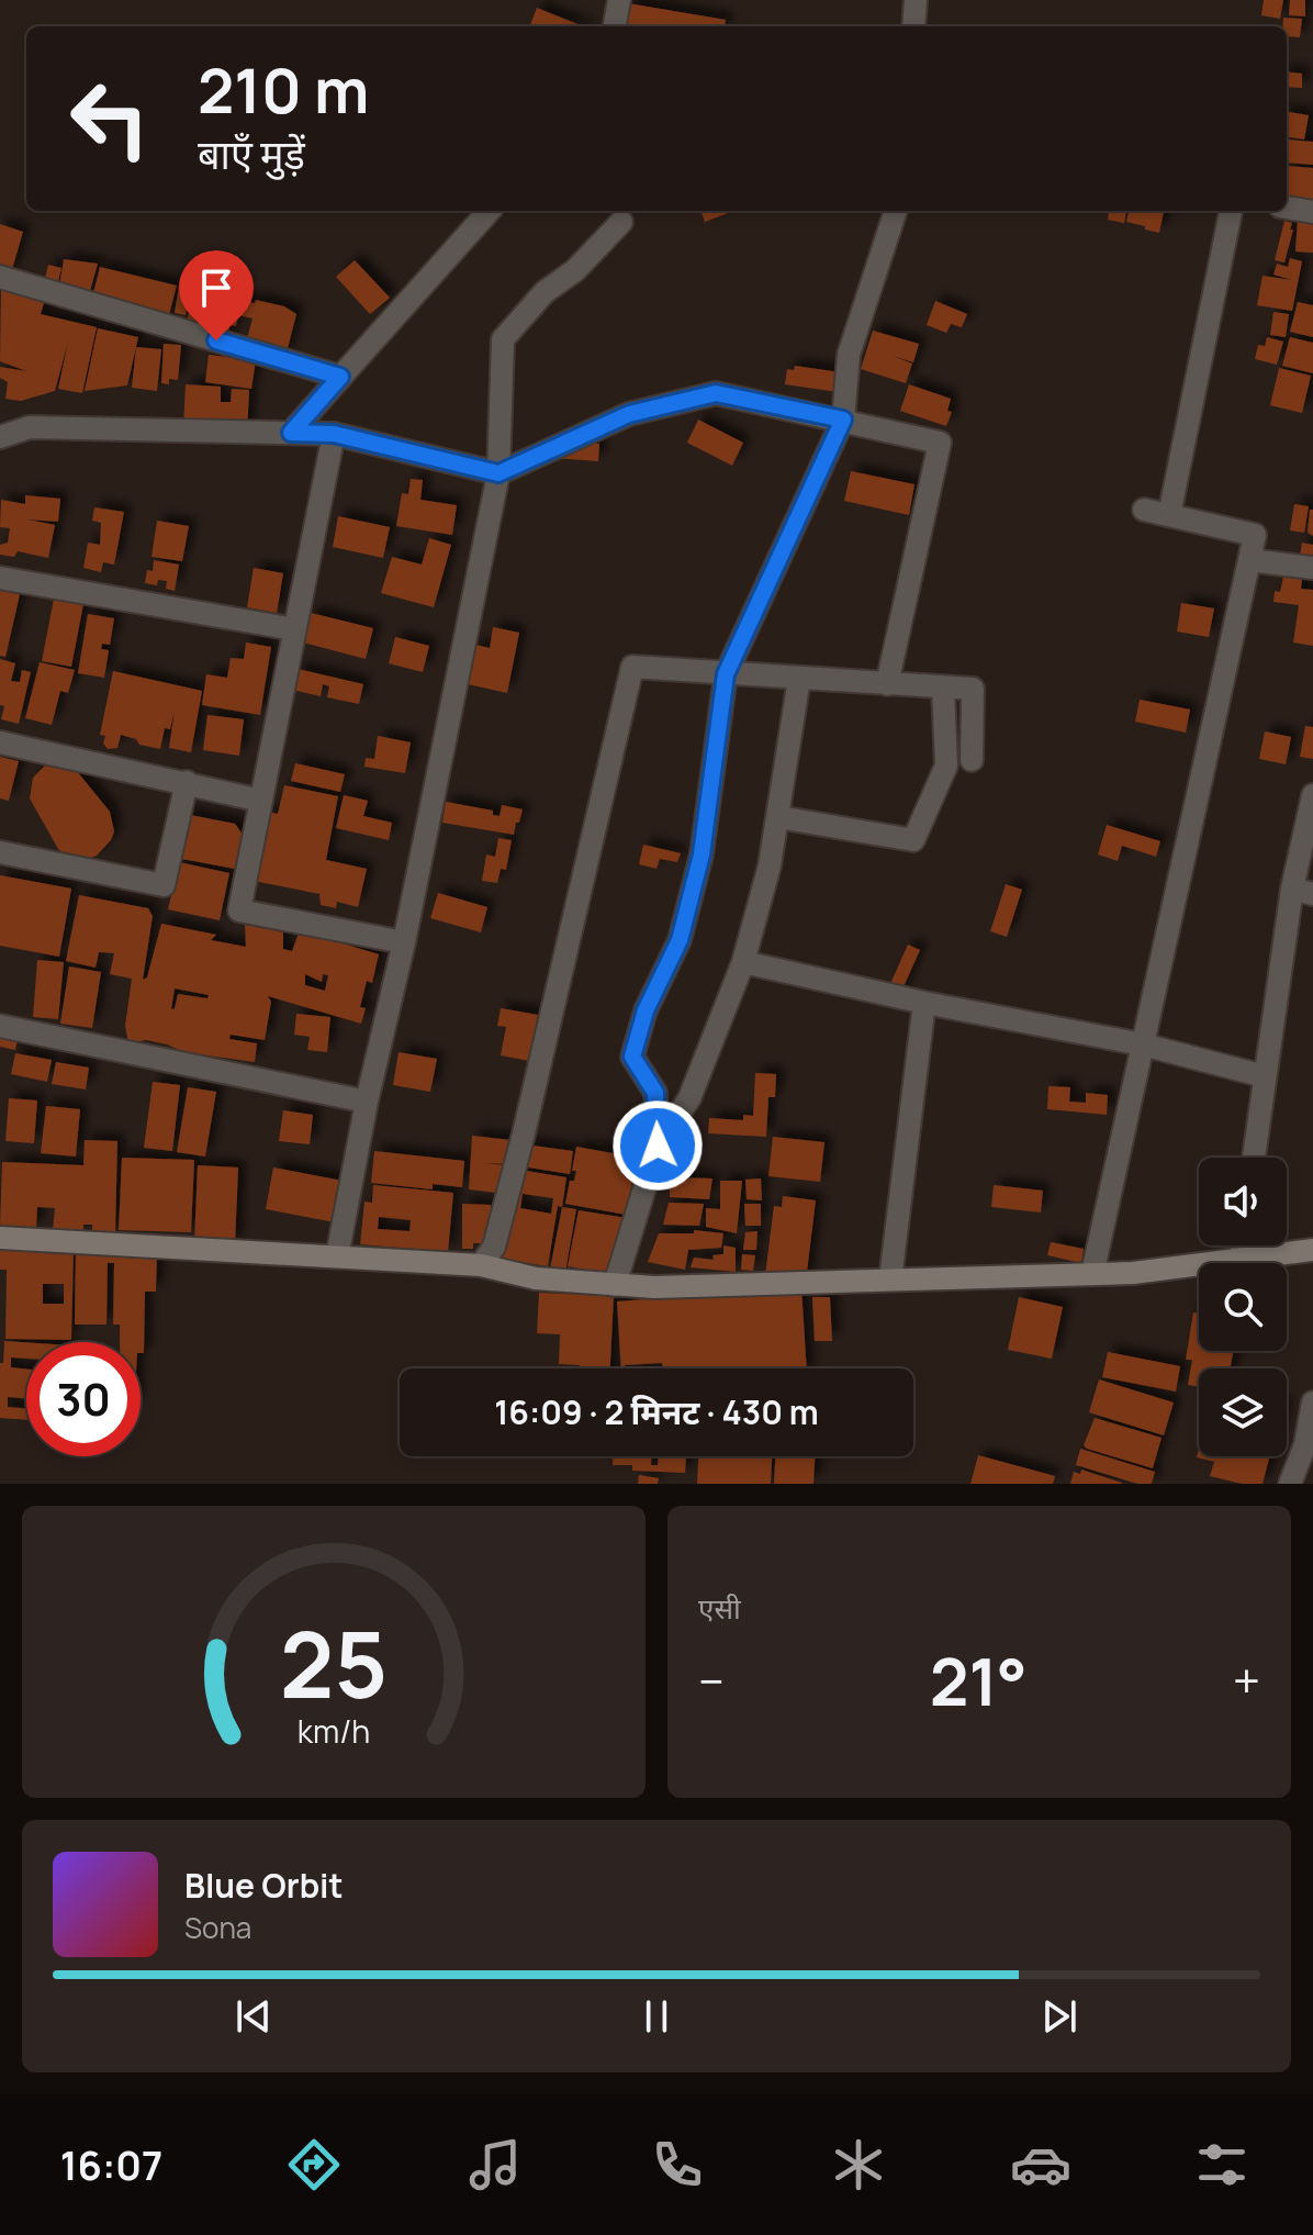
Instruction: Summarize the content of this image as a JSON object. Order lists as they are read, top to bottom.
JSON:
{
  "page": {
    "turn": ["210 m", "बाएँ मुड़ें"],
    "limit": "30",
    "trip": "16:09 · 2 मिनट · 430 m",
    "tile": "एसी",
    "heat": ["−", "21°", "+"],
    "song": ["Blue Orbit", "Sona"],
    "tabs": "16:07",
    "gauge": ["25", "km/h"]
  }
}
